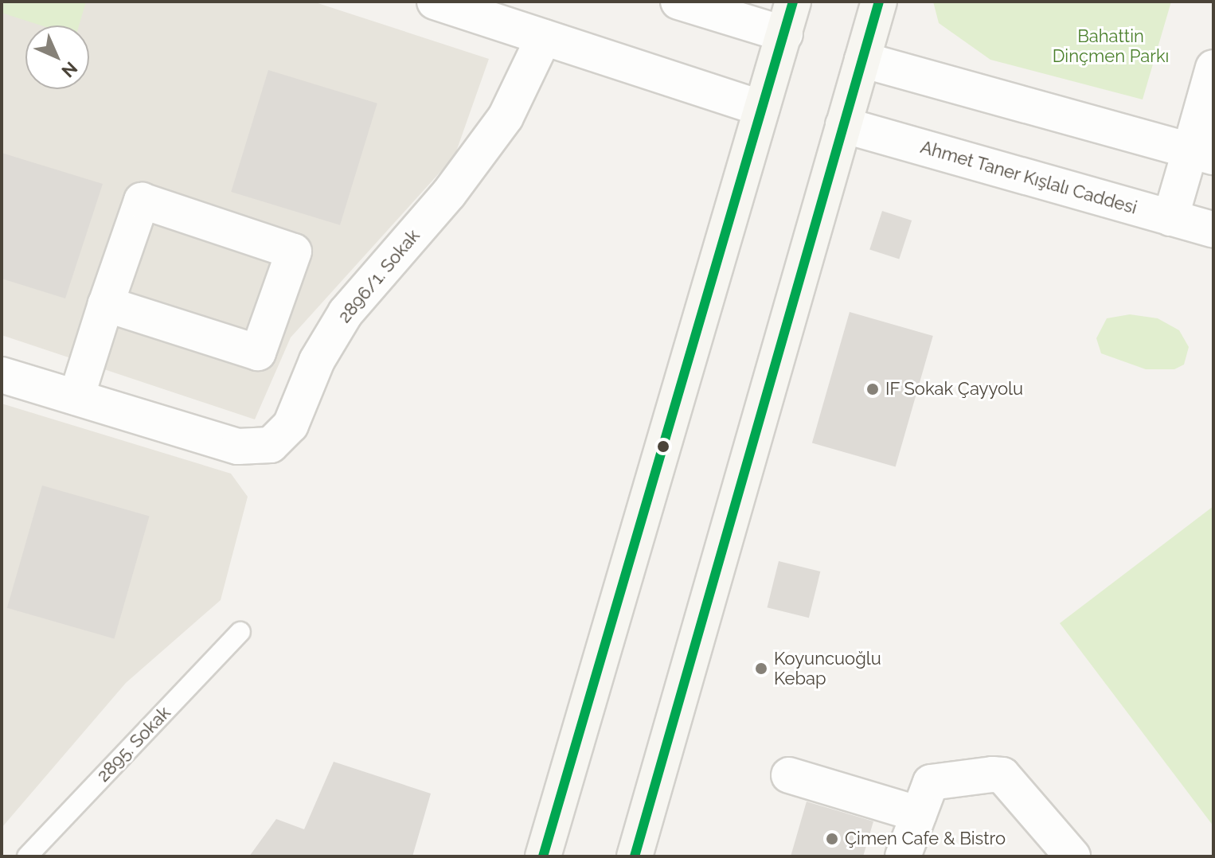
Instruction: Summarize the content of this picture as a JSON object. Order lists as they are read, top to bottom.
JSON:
{
  "streets": {
    "street": ["Ahmet Taner Kışlalı Caddesi", "2896/1. Sokak"],
    "lane": ["2895. Sokak"]
  },
  "parks": ["Bahattin Dinçmen Parkı"],
  "places": ["IF Sokak Çayyolu", "Koyuncuoğlu Kebap", "Çimen Cafe & Bistro"],
  "north": "bottom right"
}
